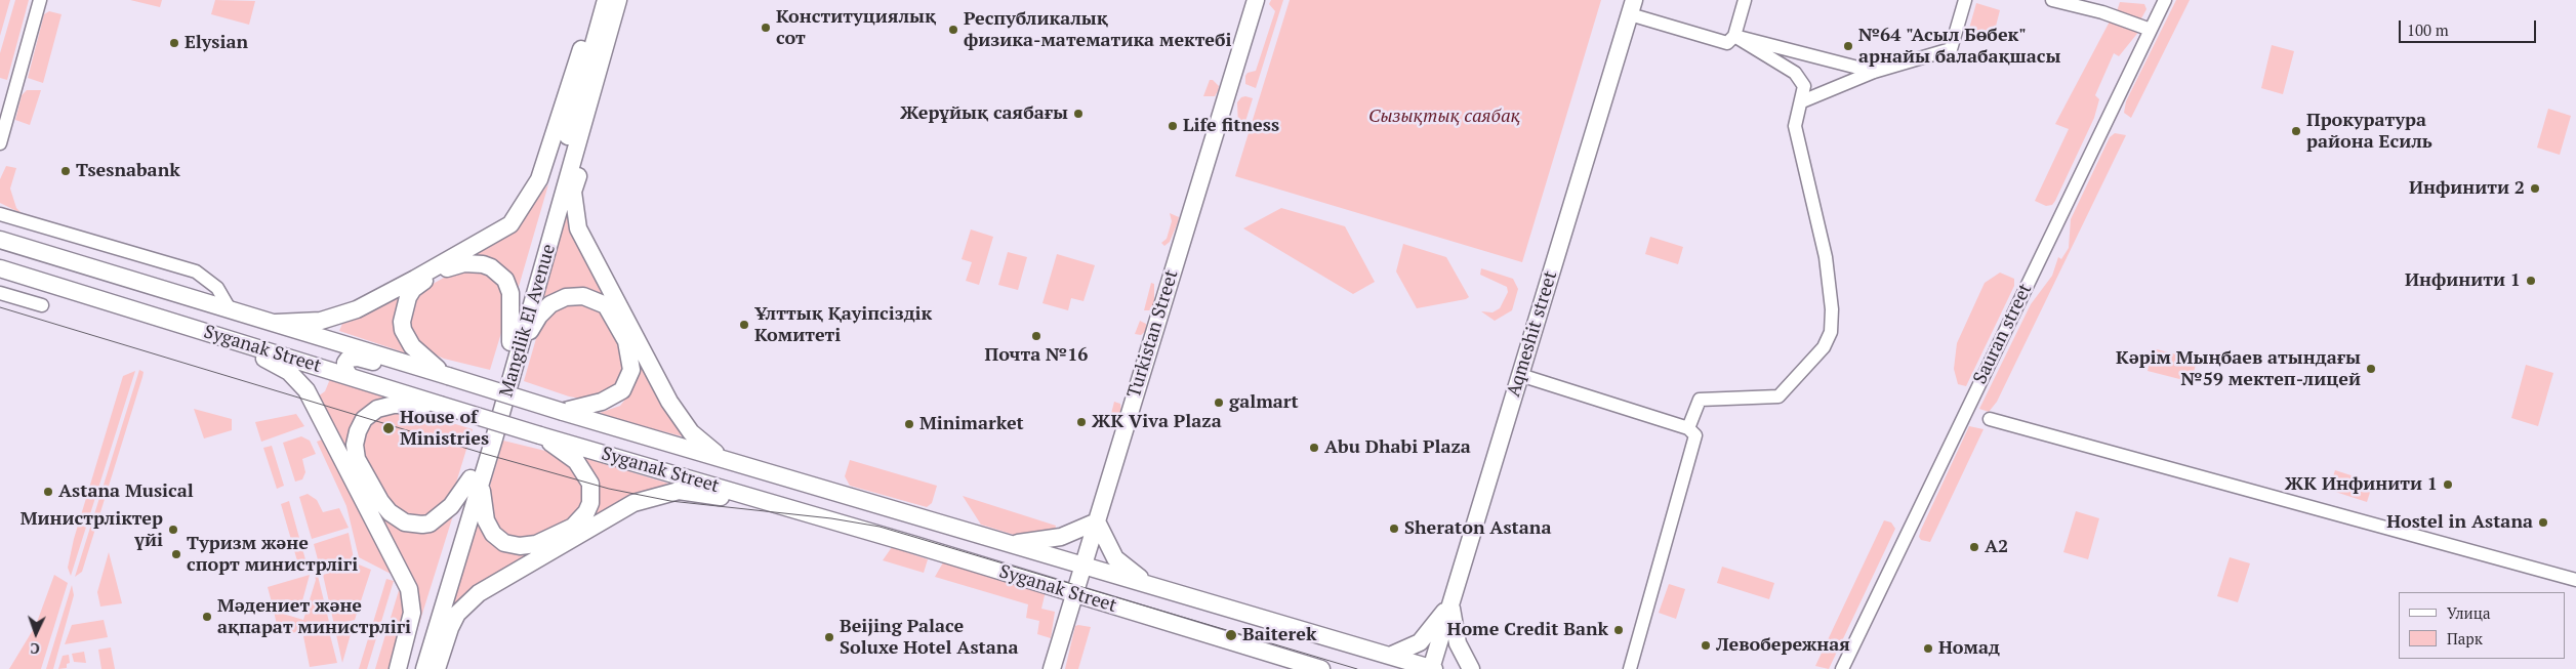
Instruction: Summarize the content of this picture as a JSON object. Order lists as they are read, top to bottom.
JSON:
{
  "streets": {
    "main road": [
      "Mangilik El Avenue",
      "Turkistan Street",
      "Aqmeshit street",
      "Syganak Street"
    ],
    "street": ["Sauran street"]
  },
  "crossings": [
    ["Turkistan Street", "Syganak Street"],
    ["Aqmeshit street", "Syganak Street"]
  ],
  "parks": ["Сызықтық саябақ"],
  "places": [
    "Конституциялық сот",
    "Республикалық физика-математика мектебі",
    "Elysian",
    "№64 \"Асыл Бөбек\" арнайы балабақшасы",
    "Жерұйық саябағы",
    "Life fitness",
    "Прокуратура района Есиль",
    "Tsesnabank",
    "Инфинити 2",
    "Инфинити 1",
    "Ұлттық Қауіпсіздік Комитеті",
    "Почта №16",
    "Кәрім Мыңбаев атындағы №59 мектеп-лицей",
    "galmart",
    "ЖК Viva Plaza",
    "Minimarket",
    "House of Ministries",
    "Abu Dhabi Plaza",
    "ЖК Инфинити 1",
    "Astana Musical",
    "Hostel in Astana",
    "Sheraton Astana",
    "Министрліктер үйі",
    "А2",
    "Туризм және спорт министрлігі",
    "Мәдениет және ақпарат министрлігі",
    "Home Credit Bank",
    "Baiterek",
    "Beijing Palace Soluxe Hotel Astana",
    "Левобережная",
    "Номад"
  ],
  "legend": ["Улица", "Парк"],
  "scale_bar": "100 m",
  "north": "bottom"
}
